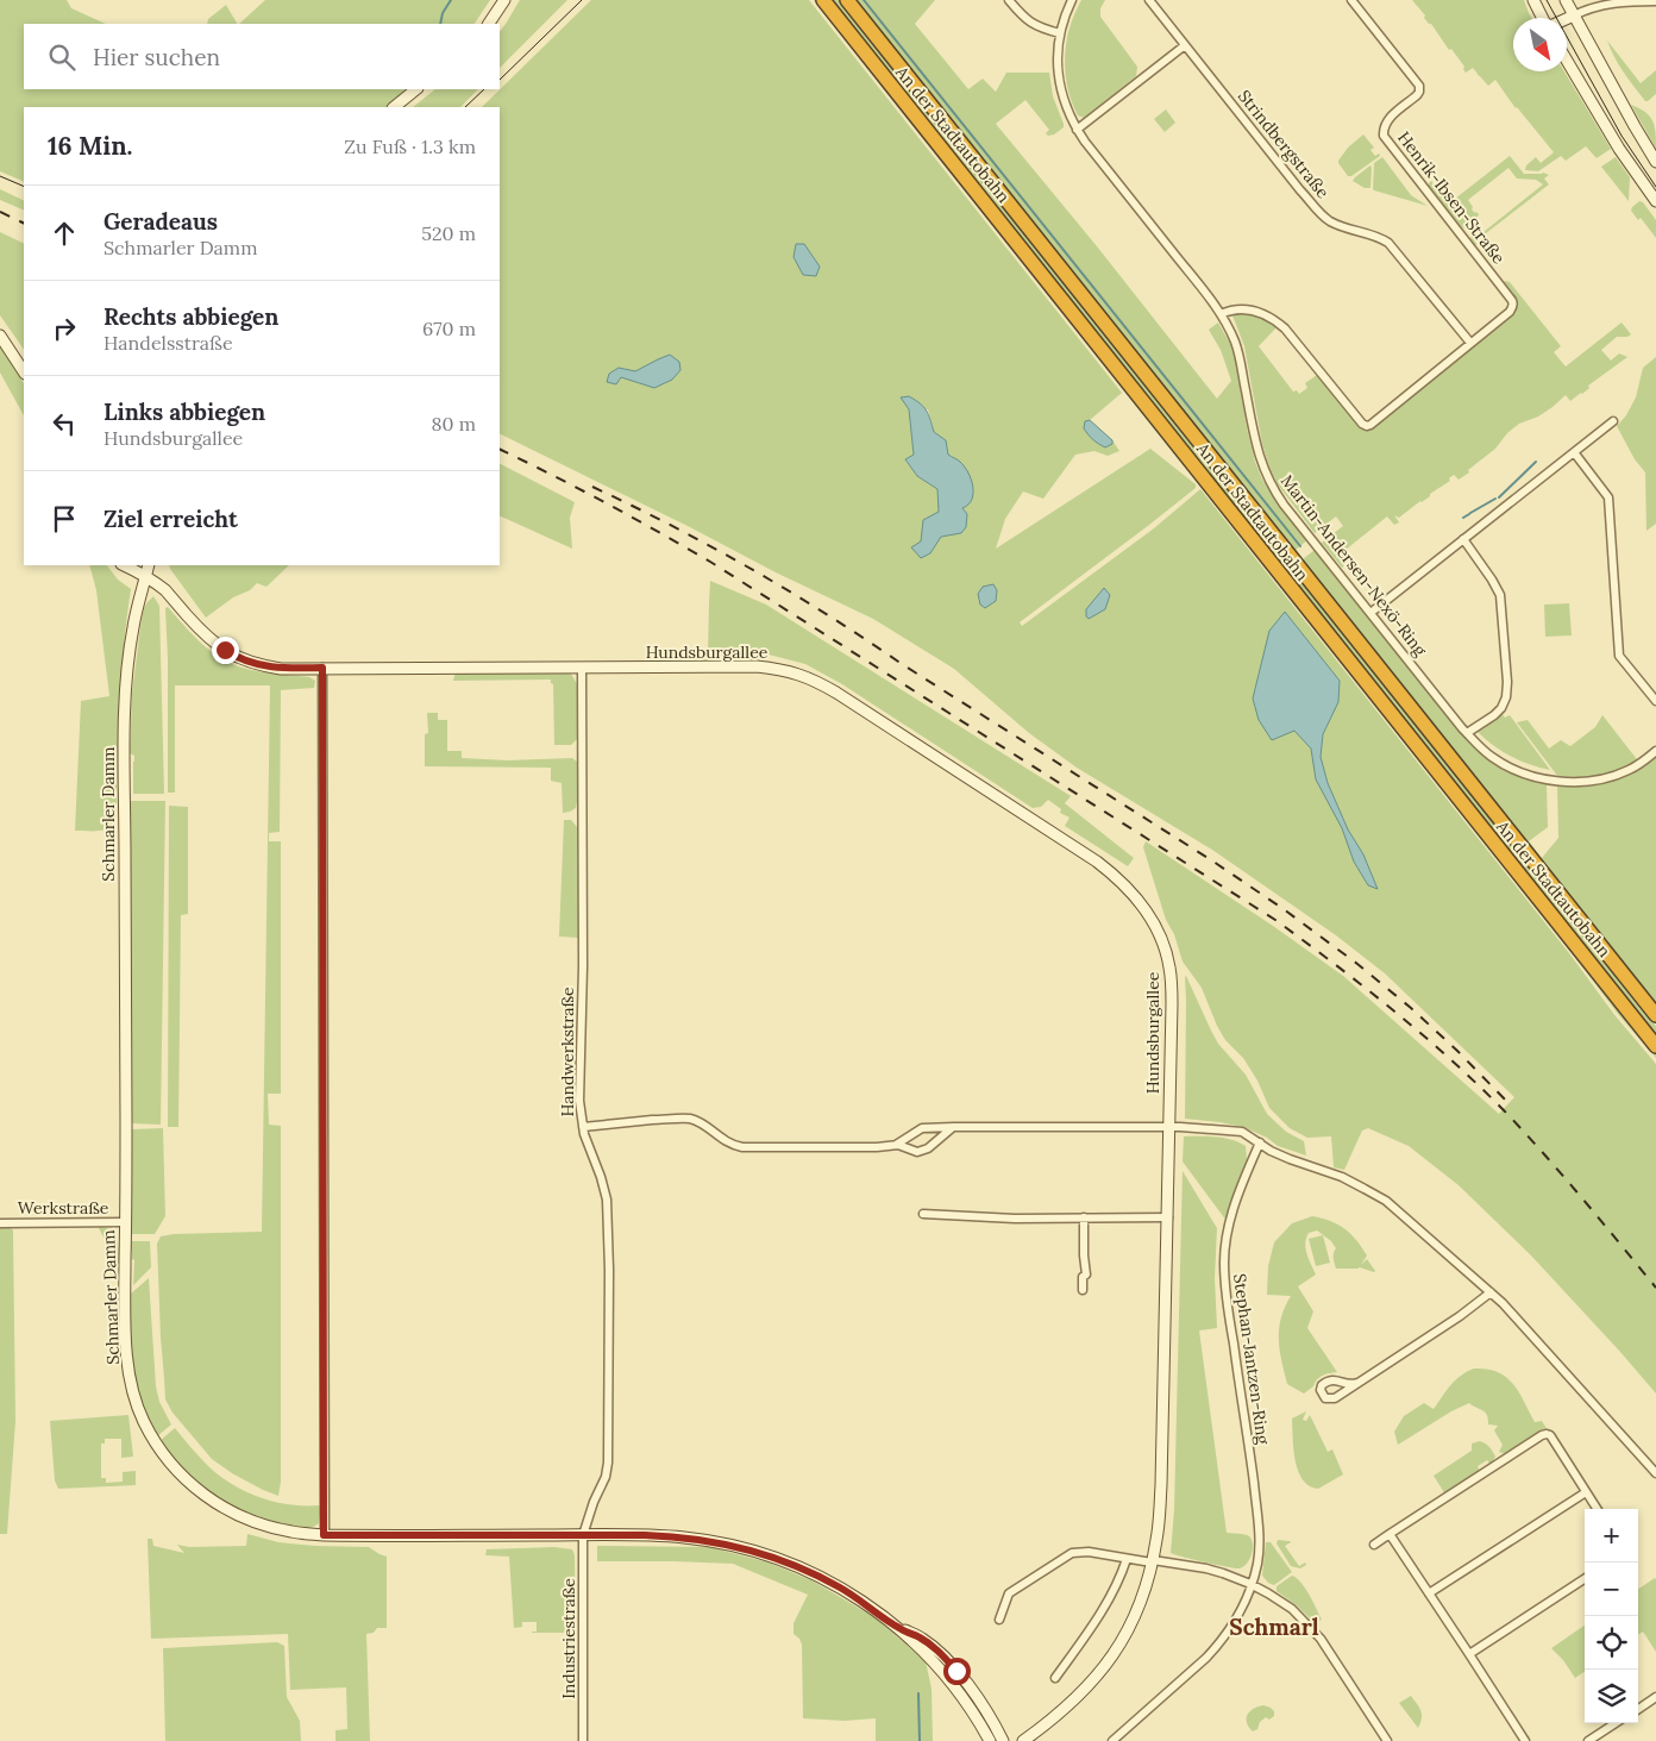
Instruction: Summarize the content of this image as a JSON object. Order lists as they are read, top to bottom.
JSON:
{
  "streets": {
    "highway": ["An der Stadtautobahn"],
    "street": [
      "Strindbergstraße",
      "Henrik-Ibsen-Straße",
      "Martin-Andersen-Nexö-Ring",
      "Hundsburgallee",
      "Schmarler Damm",
      "Handwerkstraße",
      "Werkstraße",
      "Stephan-Jantzen-Ring",
      "Industriestraße"
    ]
  },
  "crossings": [
    ["Strindbergstraße", "Henrik-Ibsen-Straße"],
    ["Hundsburgallee", "Schmarler Damm"],
    ["Hundsburgallee", "Handwerkstraße"],
    ["Schmarler Damm", "Handwerkstraße"],
    ["Schmarler Damm", "Werkstraße"],
    ["Schmarler Damm", "Industriestraße"],
    ["Handwerkstraße", "Industriestraße"]
  ],
  "districts": ["Schmarl"],
  "north": "bottom right",
  "page": {
    "search": "Hier suchen",
    "heading": ["16 Min.", "Zu Fuß · 1.3 km"],
    "list": [
      ["Geradeaus", "Schmarler Damm", "520 m"],
      ["Rechts abbiegen", "Handelsstraße", "670 m"],
      ["Links abbiegen", "Hundsburgallee", "80 m"],
      "Ziel erreicht"
    ],
    "map_buttons": ["+", "−"]
  }
}
